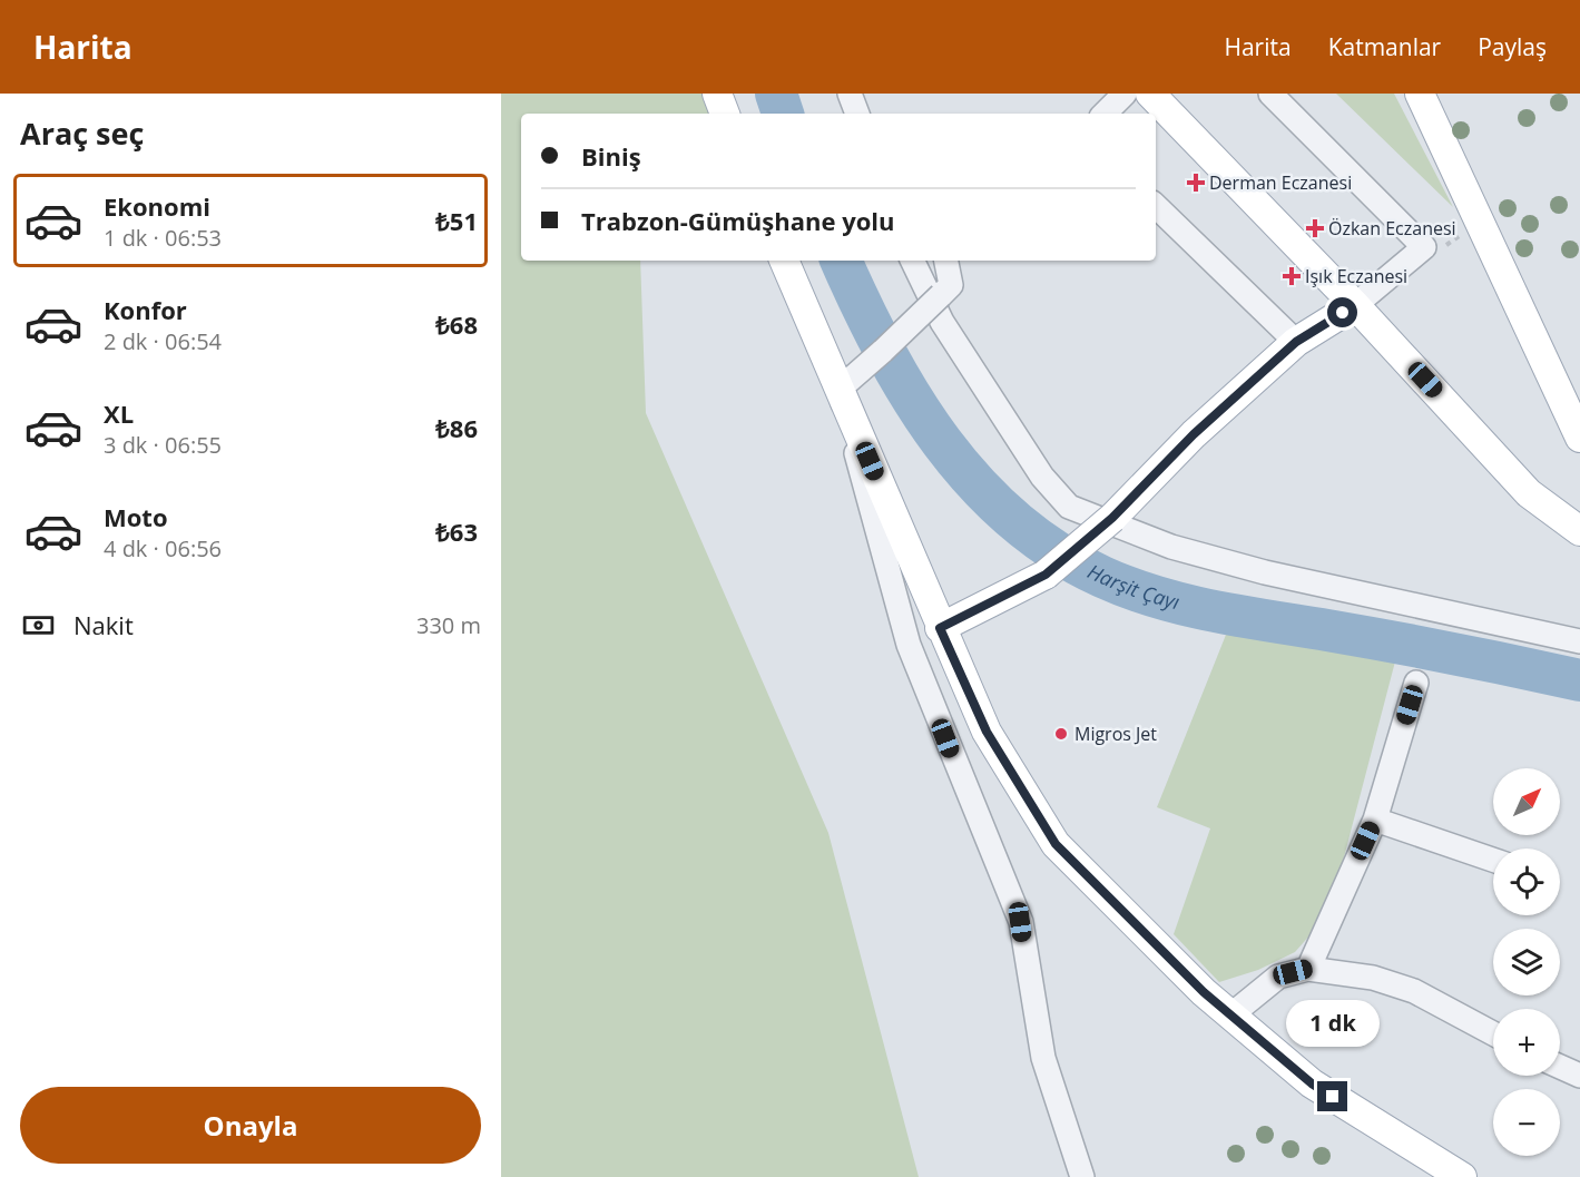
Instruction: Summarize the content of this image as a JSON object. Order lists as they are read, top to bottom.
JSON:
{
  "water": ["Harşit Çayı"],
  "places": {
    "health": ["Derman Eczanesi", "Özkan Eczanesi", "Işık Eczanesi"],
    "other": ["Migros Jet"]
  },
  "north": "top right",
  "page": {
    "header": "Harita",
    "nav": ["Harita", "Katmanlar", "Paylaş"],
    "heading": "Araç seç",
    "banner": ["Biniş", "Trabzon-Gümüşhane yolu"],
    "list": [
      {
        "name": "Ekonomi",
        "note": "1 dk · 06:53",
        "value": "₺51"
      },
      {
        "name": "Konfor",
        "note": "2 dk · 06:54",
        "value": "₺68"
      },
      {
        "name": "XL",
        "note": "3 dk · 06:55",
        "value": "₺86"
      },
      {
        "name": "Moto",
        "note": "4 dk · 06:56",
        "value": "₺63"
      }
    ],
    "pay": ["Nakit", "330 m"],
    "map_buttons": ["+", "−"],
    "bubble": "1 dk",
    "buttons": "Onayla"
  }
}
